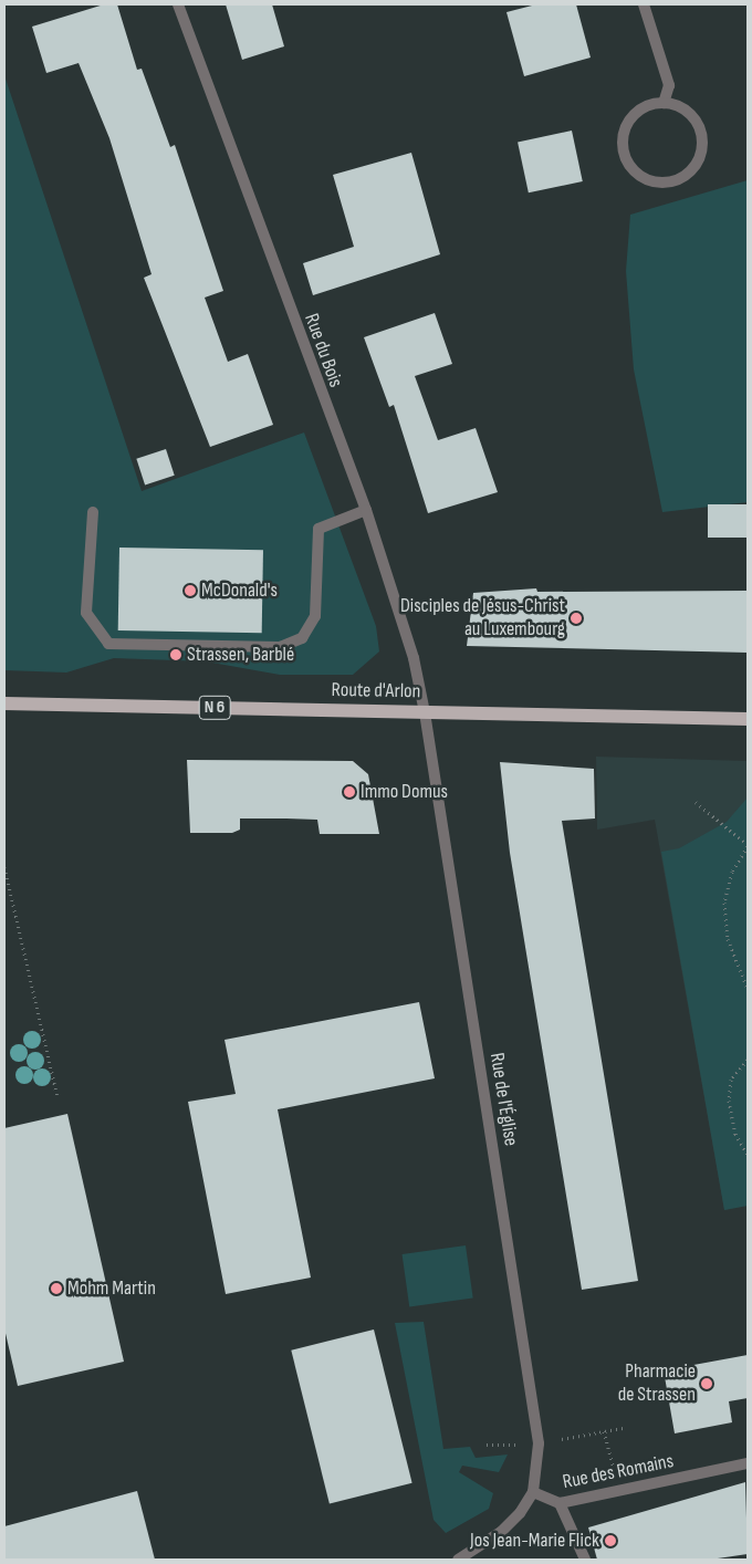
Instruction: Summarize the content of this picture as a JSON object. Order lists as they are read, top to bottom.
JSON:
{
  "streets": {
    "main road": ["Route d'Arlon", "N 6"],
    "street": ["Rue du Bois", "Rue de l'Église", "Rue des Romains"]
  },
  "crossings": [
    ["Rue du Bois", "Route d'Arlon"],
    ["Rue du Bois", "Rue de l'Église"],
    ["Route d'Arlon", "Rue de l'Église"],
    ["Rue de l'Église", "Rue des Romains"]
  ],
  "places": [
    "McDonald's",
    "Disciples de Jésus-Christ au Luxembourg",
    "Strassen, Barblé",
    "Immo Domus",
    "Mohm Martin",
    "Pharmacie de Strassen",
    "Jos Jean-Marie Flick"
  ]
}
